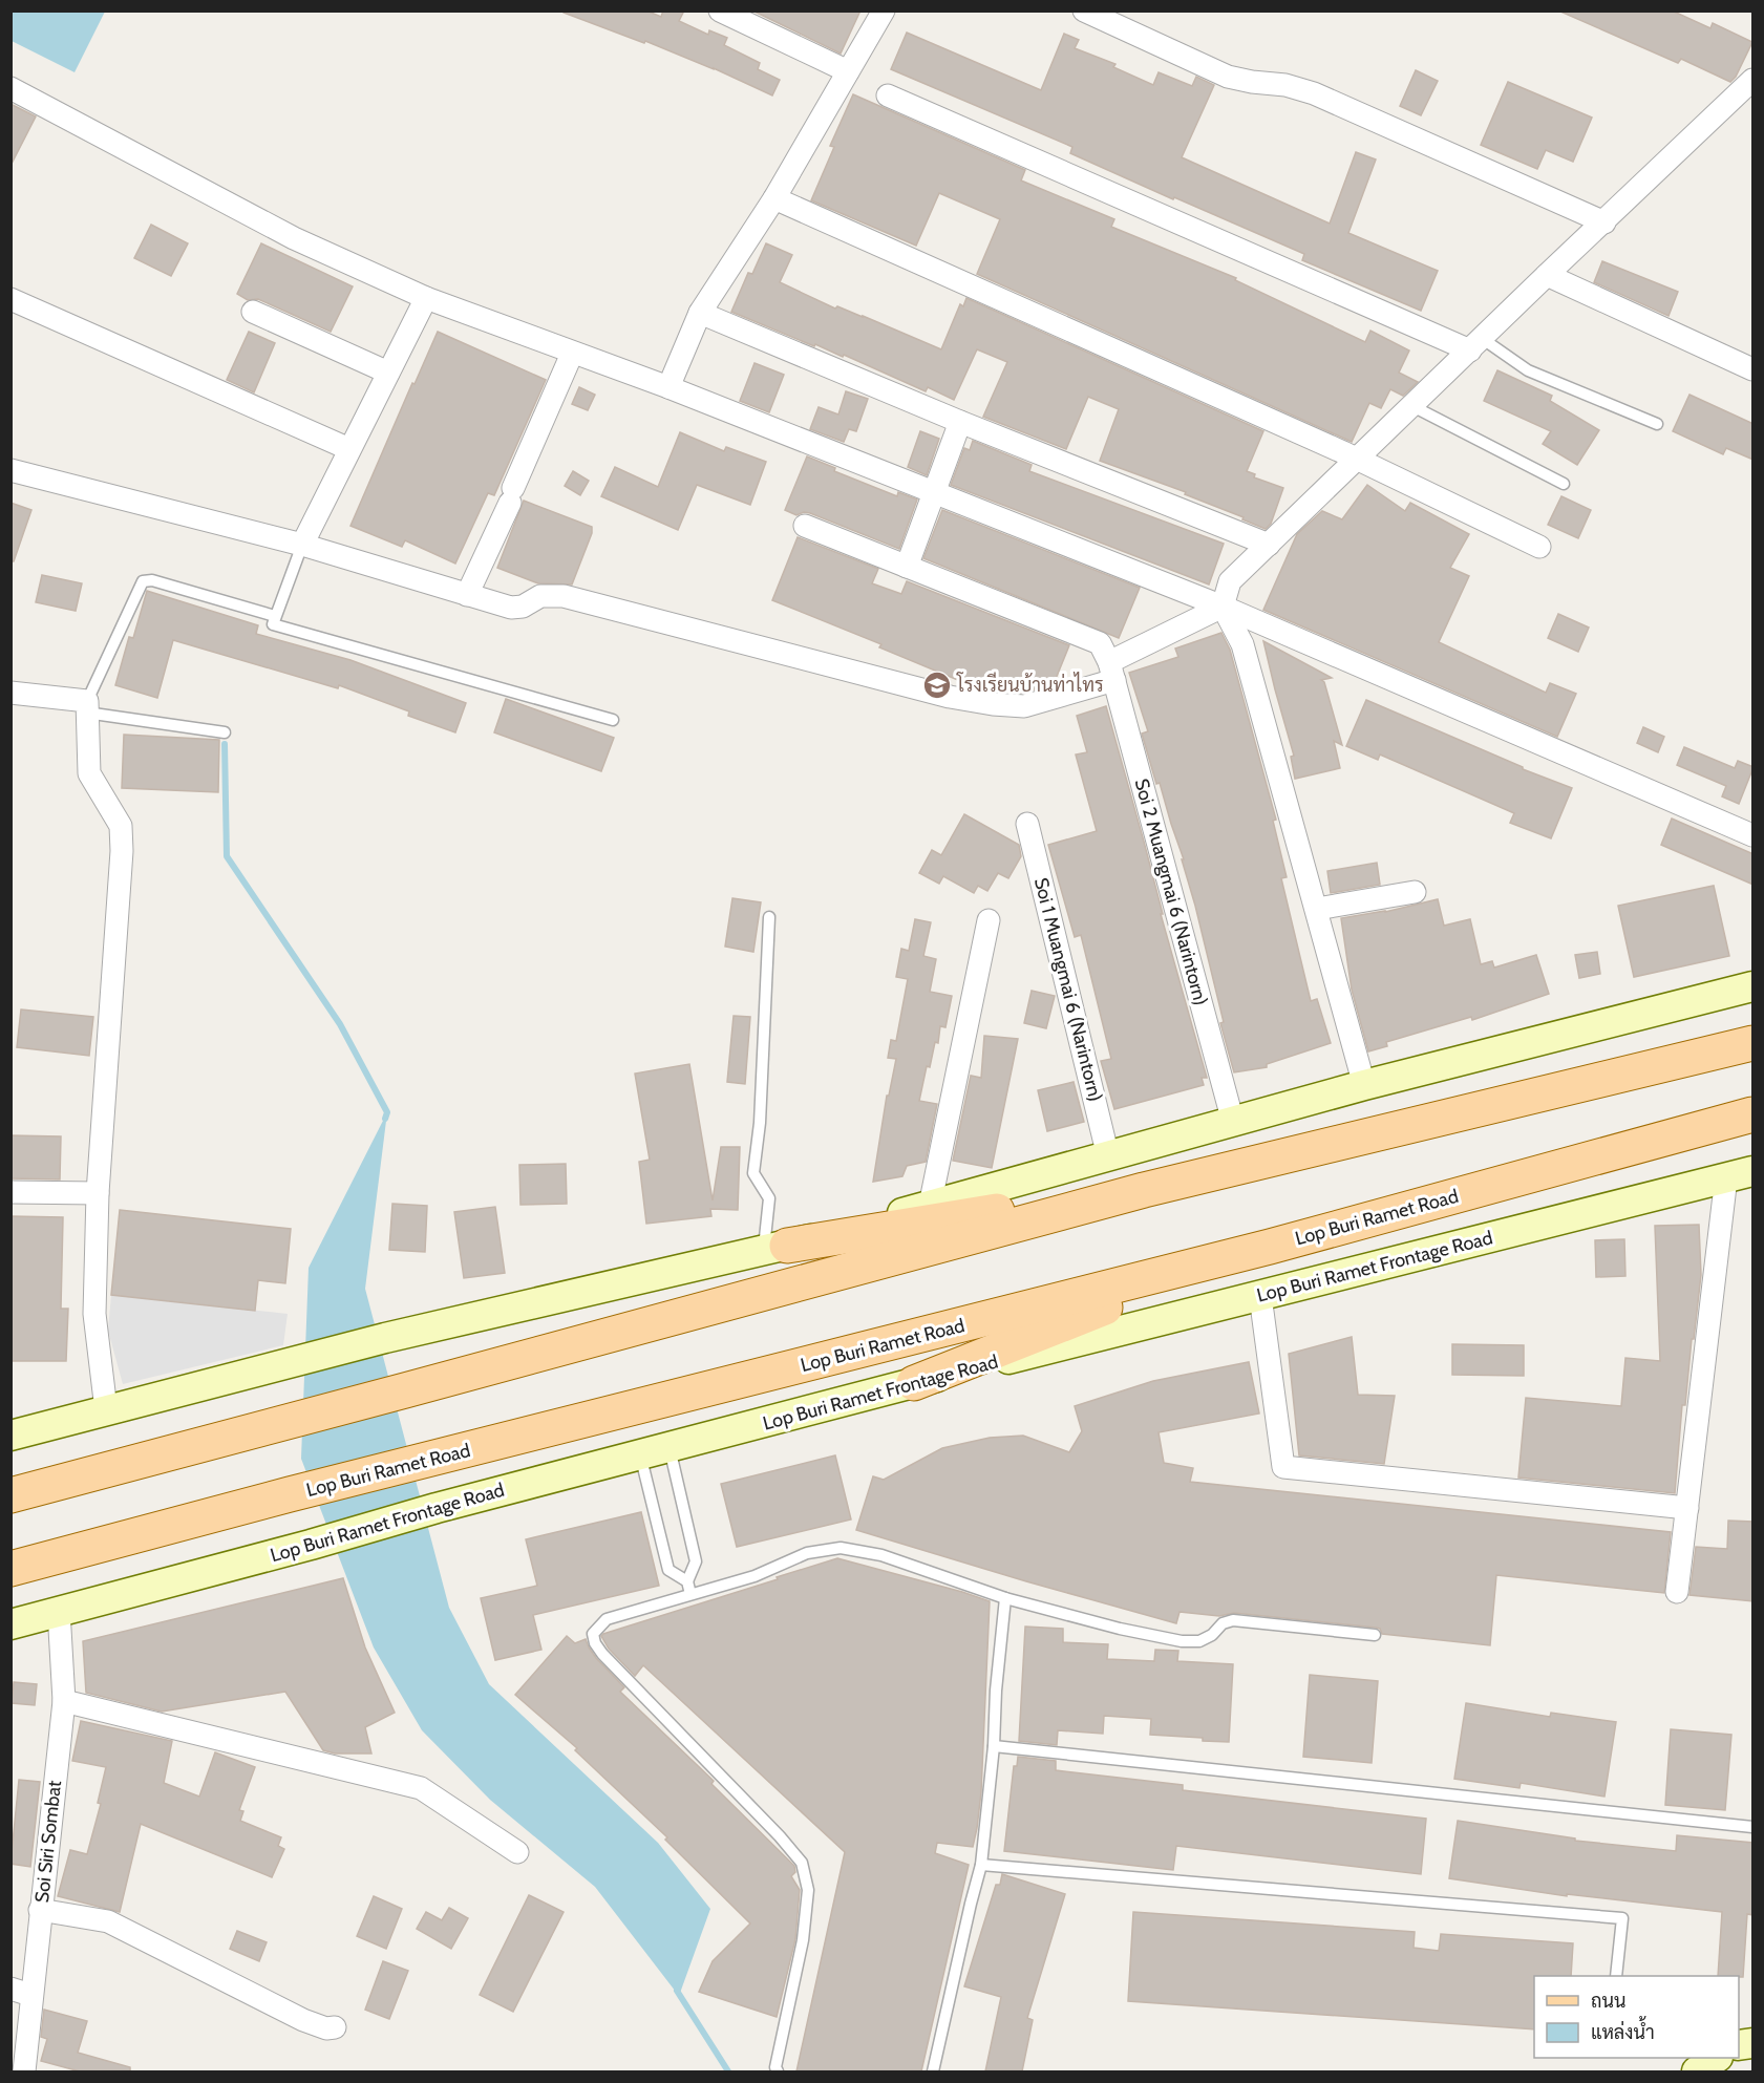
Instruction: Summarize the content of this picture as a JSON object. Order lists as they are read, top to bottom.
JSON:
{
  "streets": {
    "main road": ["Lop Buri Ramet Road", "Lop Buri Ramet Frontage Road"],
    "street": ["Soi 2 Muangmai 6 (Narintorn)", "Soi 1 Muangmai 6 (Narintorn)", "Soi Siri Sombat"]
  },
  "crossings": [
    ["Lop Buri Ramet Frontage Road", "Soi Siri Sombat"]
  ],
  "places": {
    "school or university": ["โรงเรียนบ้านท่าไทร"]
  },
  "legend": ["ถนน", "แหล่งน้ำ"]
}
